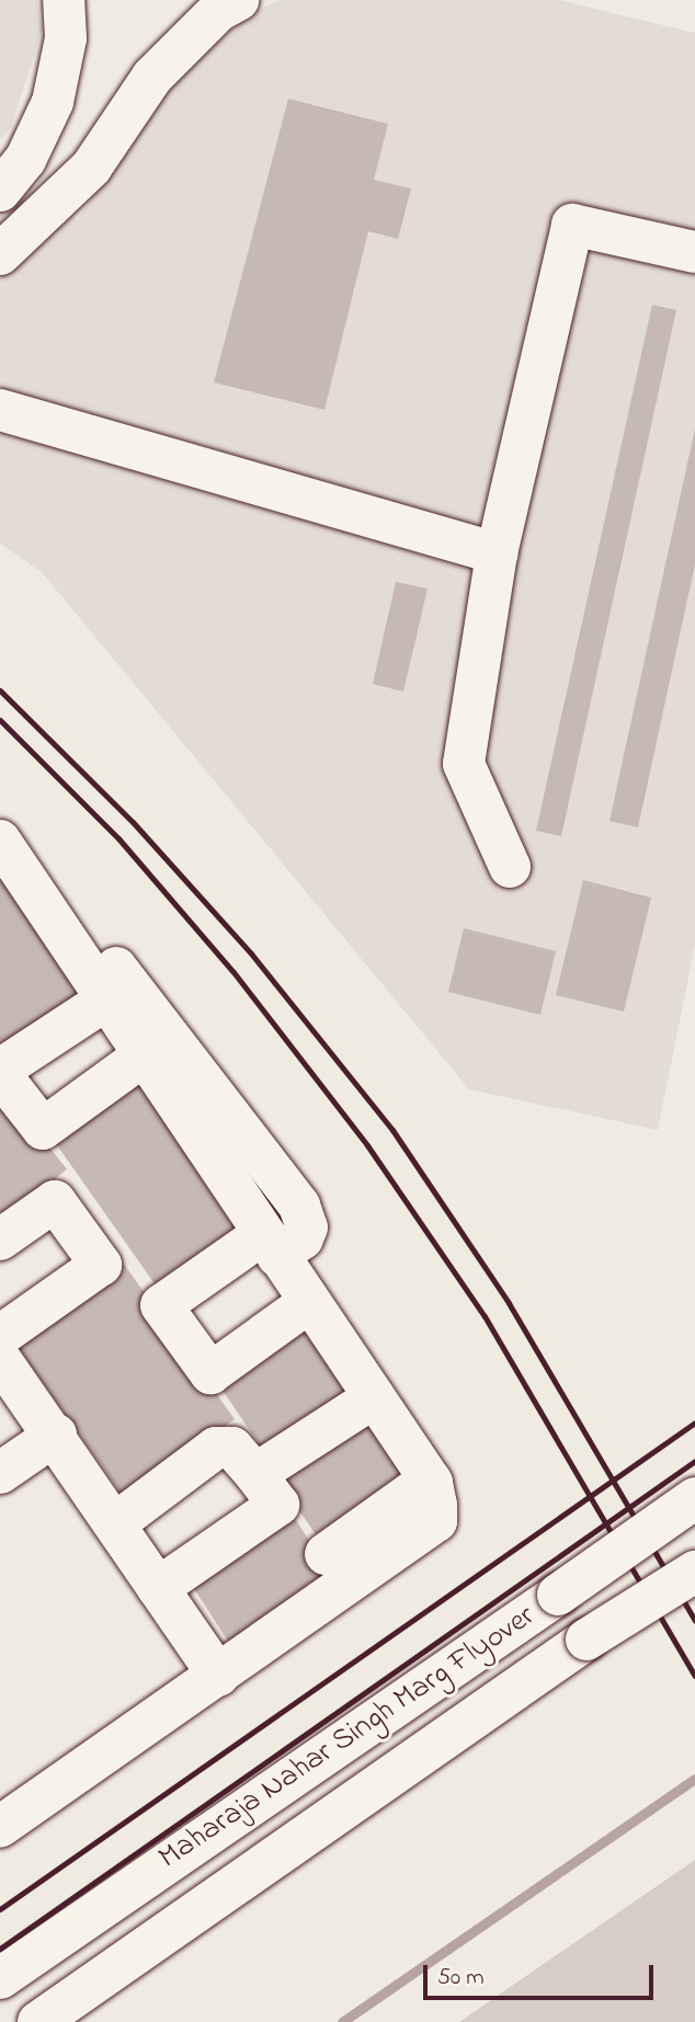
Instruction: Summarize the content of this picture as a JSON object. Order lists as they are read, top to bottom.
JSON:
{
  "streets": {
    "street": ["Maharaja Nahar Singh Marg Flyover"]
  },
  "scale_bar": "50 m"
}
